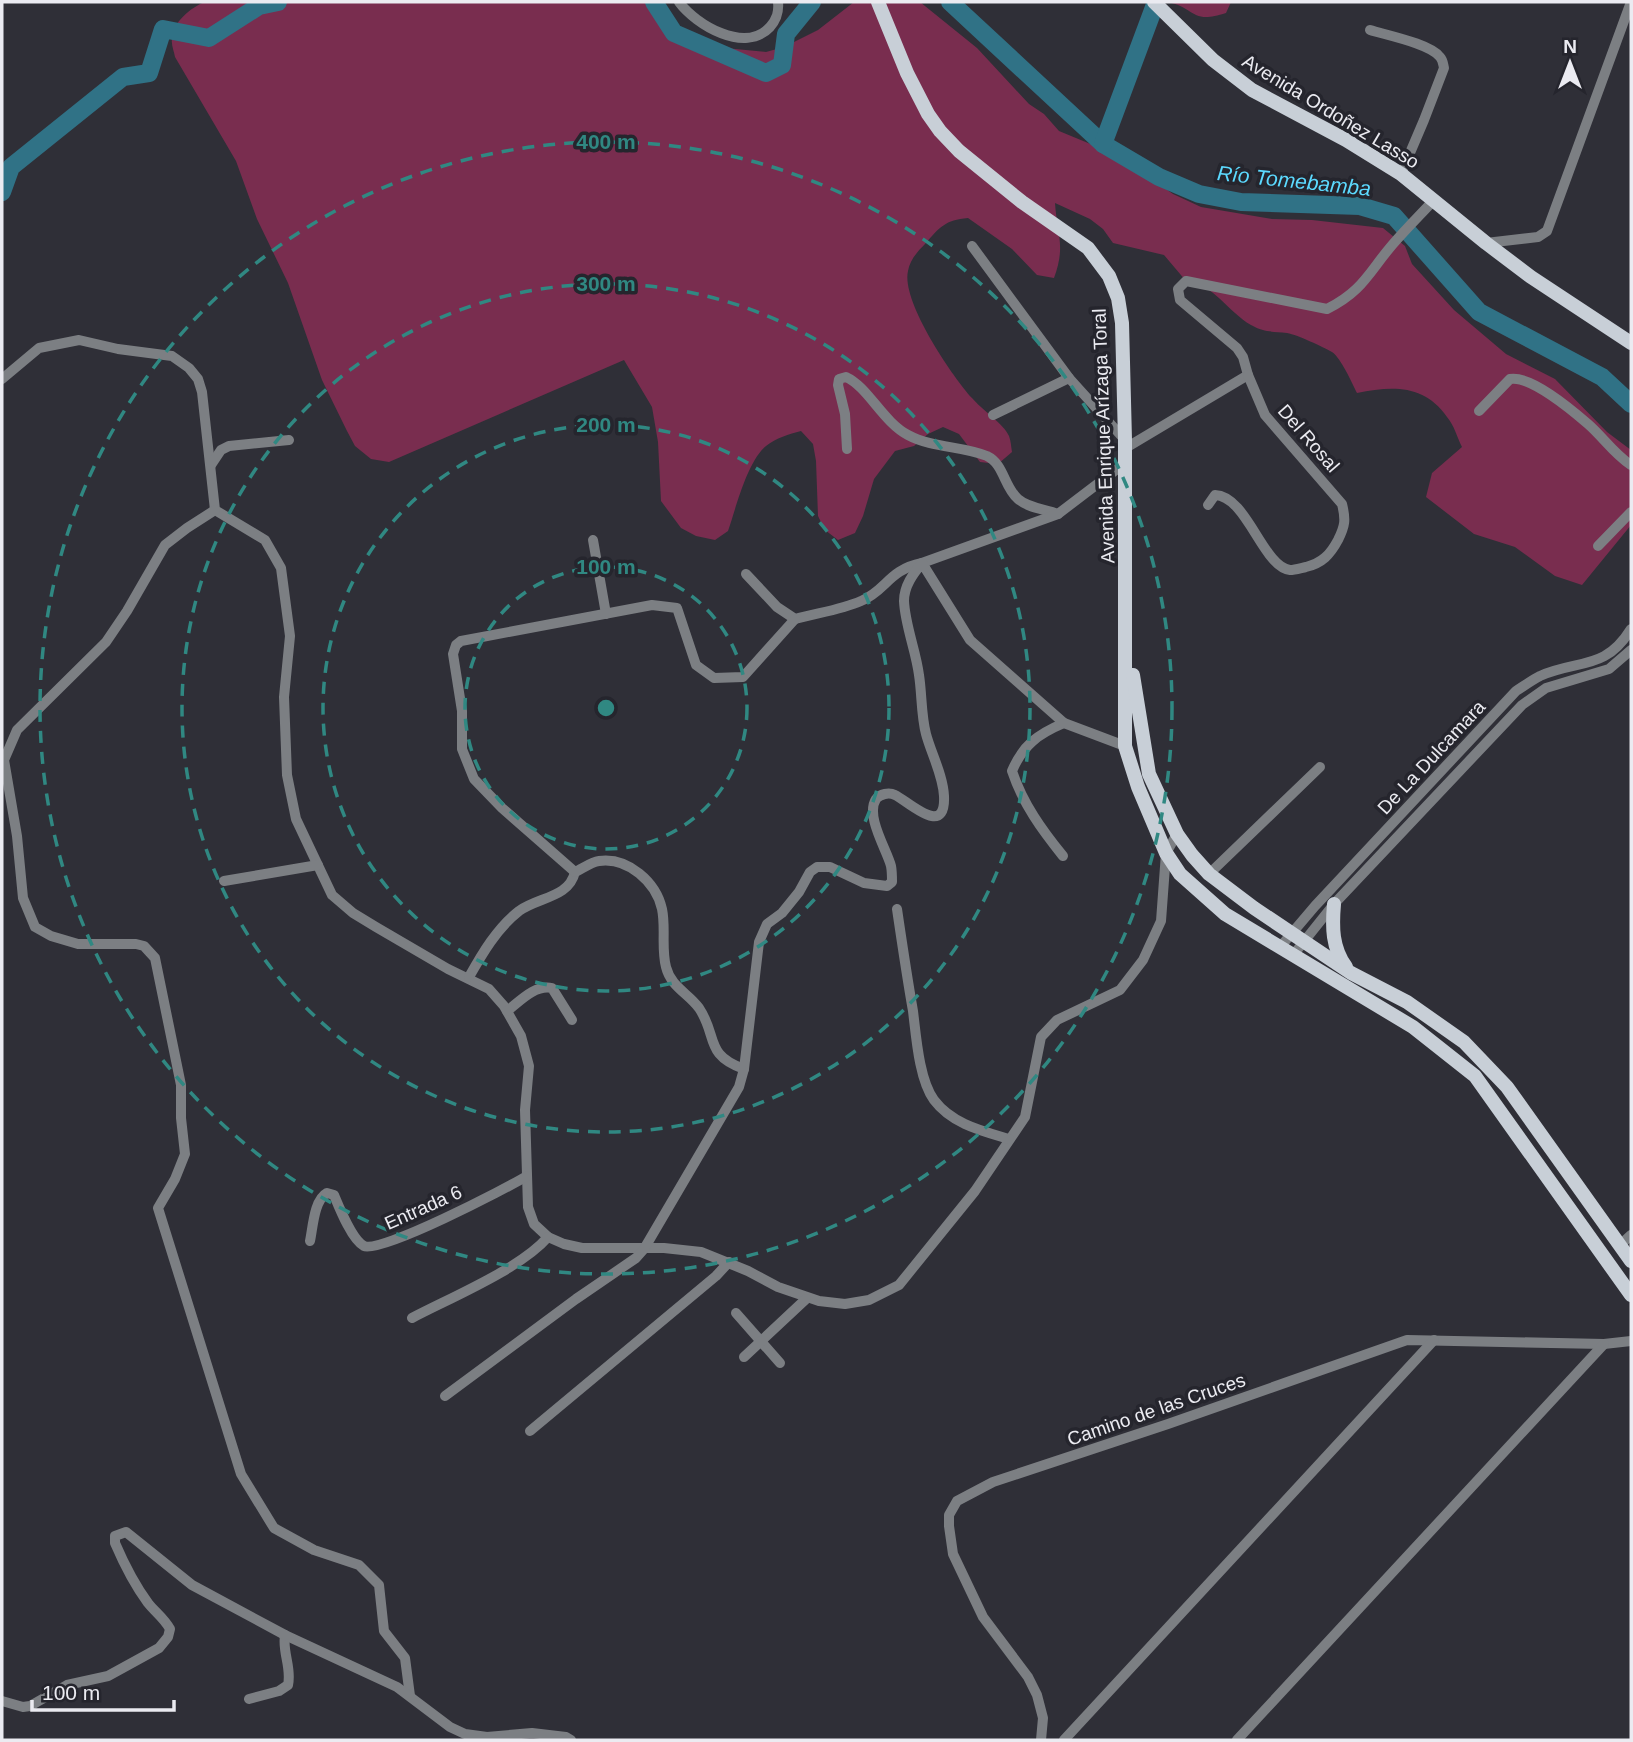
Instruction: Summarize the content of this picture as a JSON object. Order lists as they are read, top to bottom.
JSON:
{
  "streets": {
    "main road": ["Avenida Ordoñez Lasso", "Avenida Enrique Arízaga Toral"],
    "street": [
      "Del Rosal",
      "De La Dulcamara",
      "Entrada 6",
      "Camino de las Cruces"
    ]
  },
  "crossings": [
    ["Avenida Ordoñez Lasso", "Del Rosal"],
    ["Avenida Enrique Arízaga Toral", "De La Dulcamara"]
  ],
  "water": ["Río Tomebamba"],
  "scale_bar": "100 m",
  "north": "top",
  "rings": [
    "400 m",
    "300 m",
    "200 m",
    "100 m"
  ]
}
